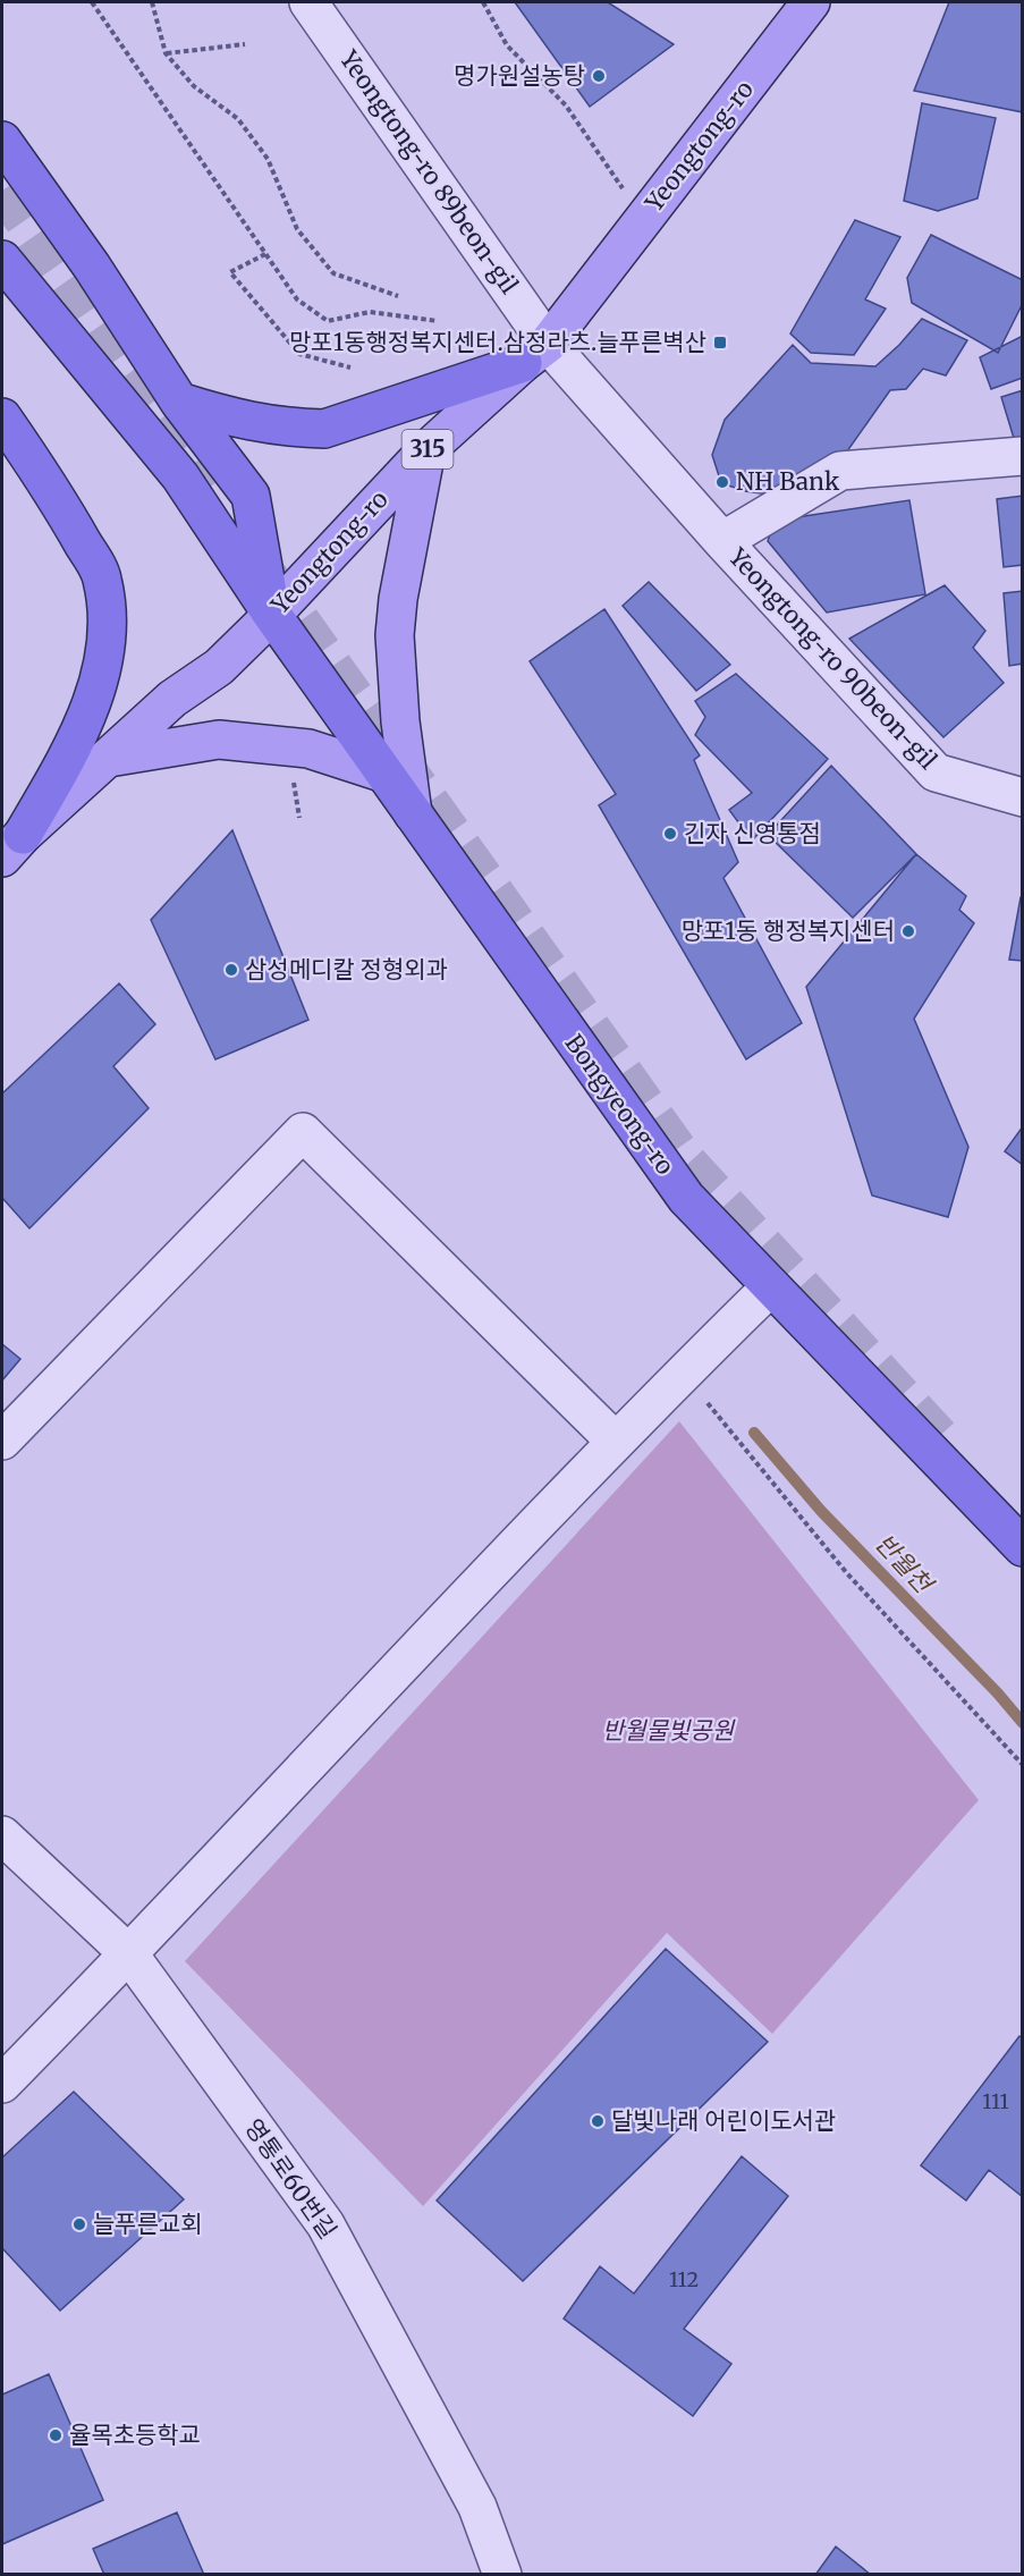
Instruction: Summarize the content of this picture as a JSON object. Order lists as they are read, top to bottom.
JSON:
{
  "streets": {
    "highway": ["Bongyeong-ro"],
    "main road": ["Yeongtong-ro", "315"],
    "street": ["Yeongtong-ro 89beon-gil", "Yeongtong-ro 90beon-gil", "영통로60번길"]
  },
  "crossings": [
    ["Yeongtong-ro", "Yeongtong-ro 89beon-gil"],
    ["Yeongtong-ro", "Yeongtong-ro 90beon-gil"],
    ["Yeongtong-ro", "Bongyeong-ro"],
    ["Yeongtong-ro 89beon-gil", "Yeongtong-ro 90beon-gil"]
  ],
  "water": ["반월천"],
  "parks": ["반월물빛공원"],
  "places": {
    "other": [
      "명가원설농탕",
      "NH Bank",
      "긴자 신영통점",
      "망포1동 행정복지센터",
      "삼성메디칼 정형외과",
      "달빛나래 어린이도서관",
      "늘푸른교회",
      "율목초등학교"
    ],
    "transit": ["망포1동행정복지센터.삼정라츠.늘푸른벽산"]
  },
  "house_numbers": ["111", "112"]
}
